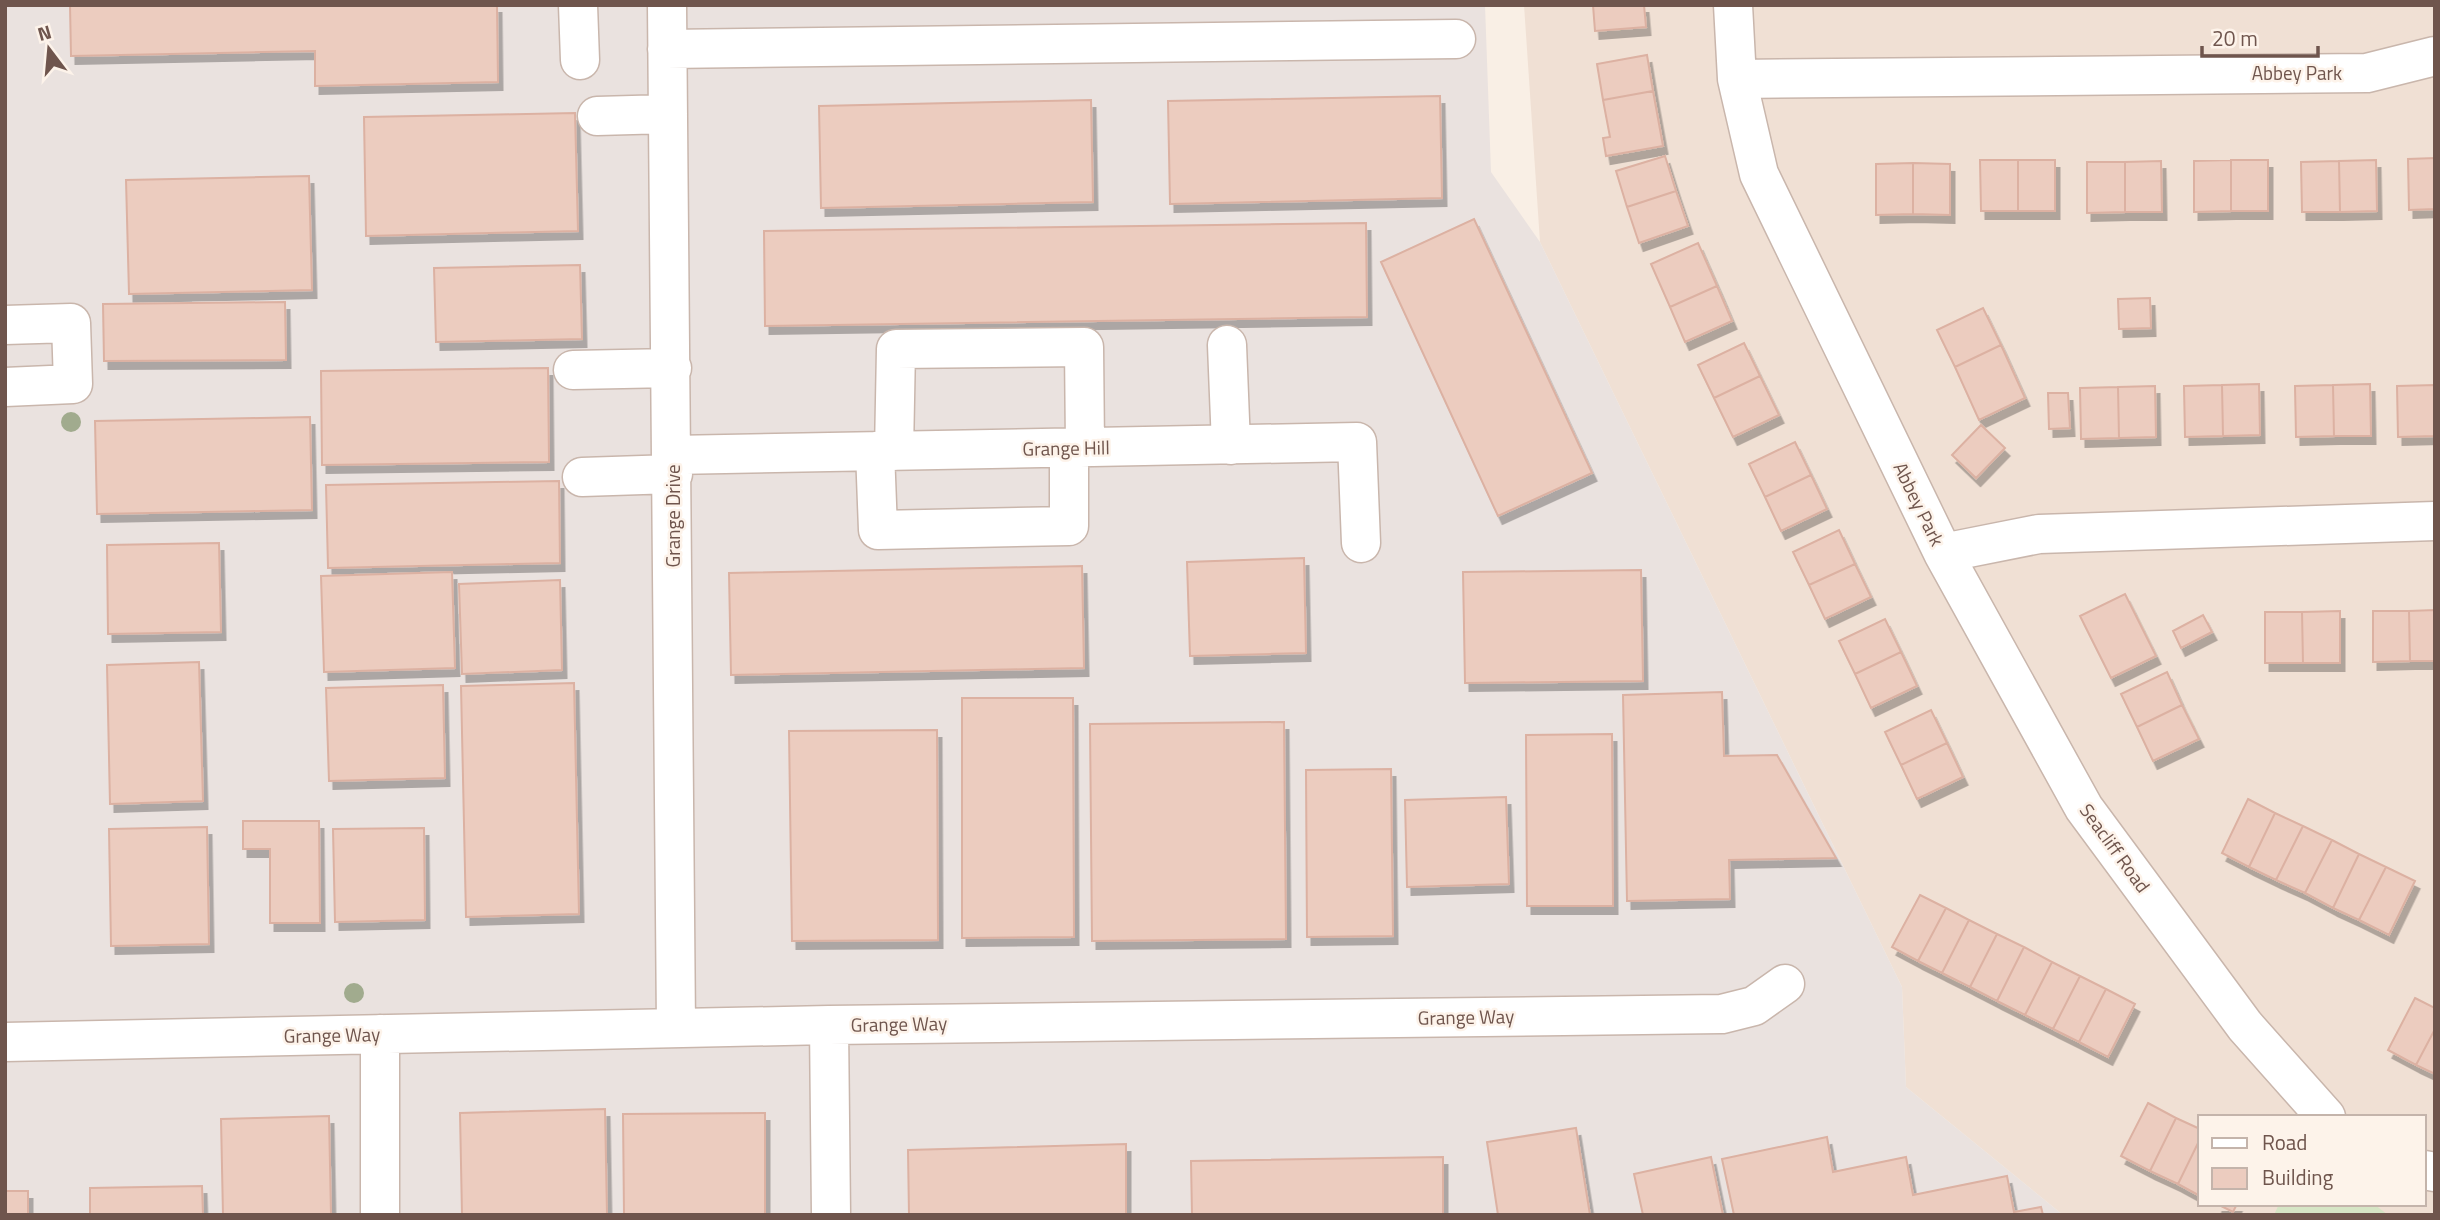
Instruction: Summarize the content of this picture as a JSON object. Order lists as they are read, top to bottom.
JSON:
{
  "streets": {
    "street": [
      "Abbey Park",
      "Grange Hill",
      "Grange Drive",
      "Seacliff Road",
      "Grange Way"
    ]
  },
  "crossings": [
    ["Abbey Park", "Seacliff Road"],
    ["Grange Hill", "Grange Drive"],
    ["Grange Drive", "Grange Way"]
  ],
  "legend": ["Road", "Building"],
  "scale_bar": "20 m",
  "north": "top"
}
